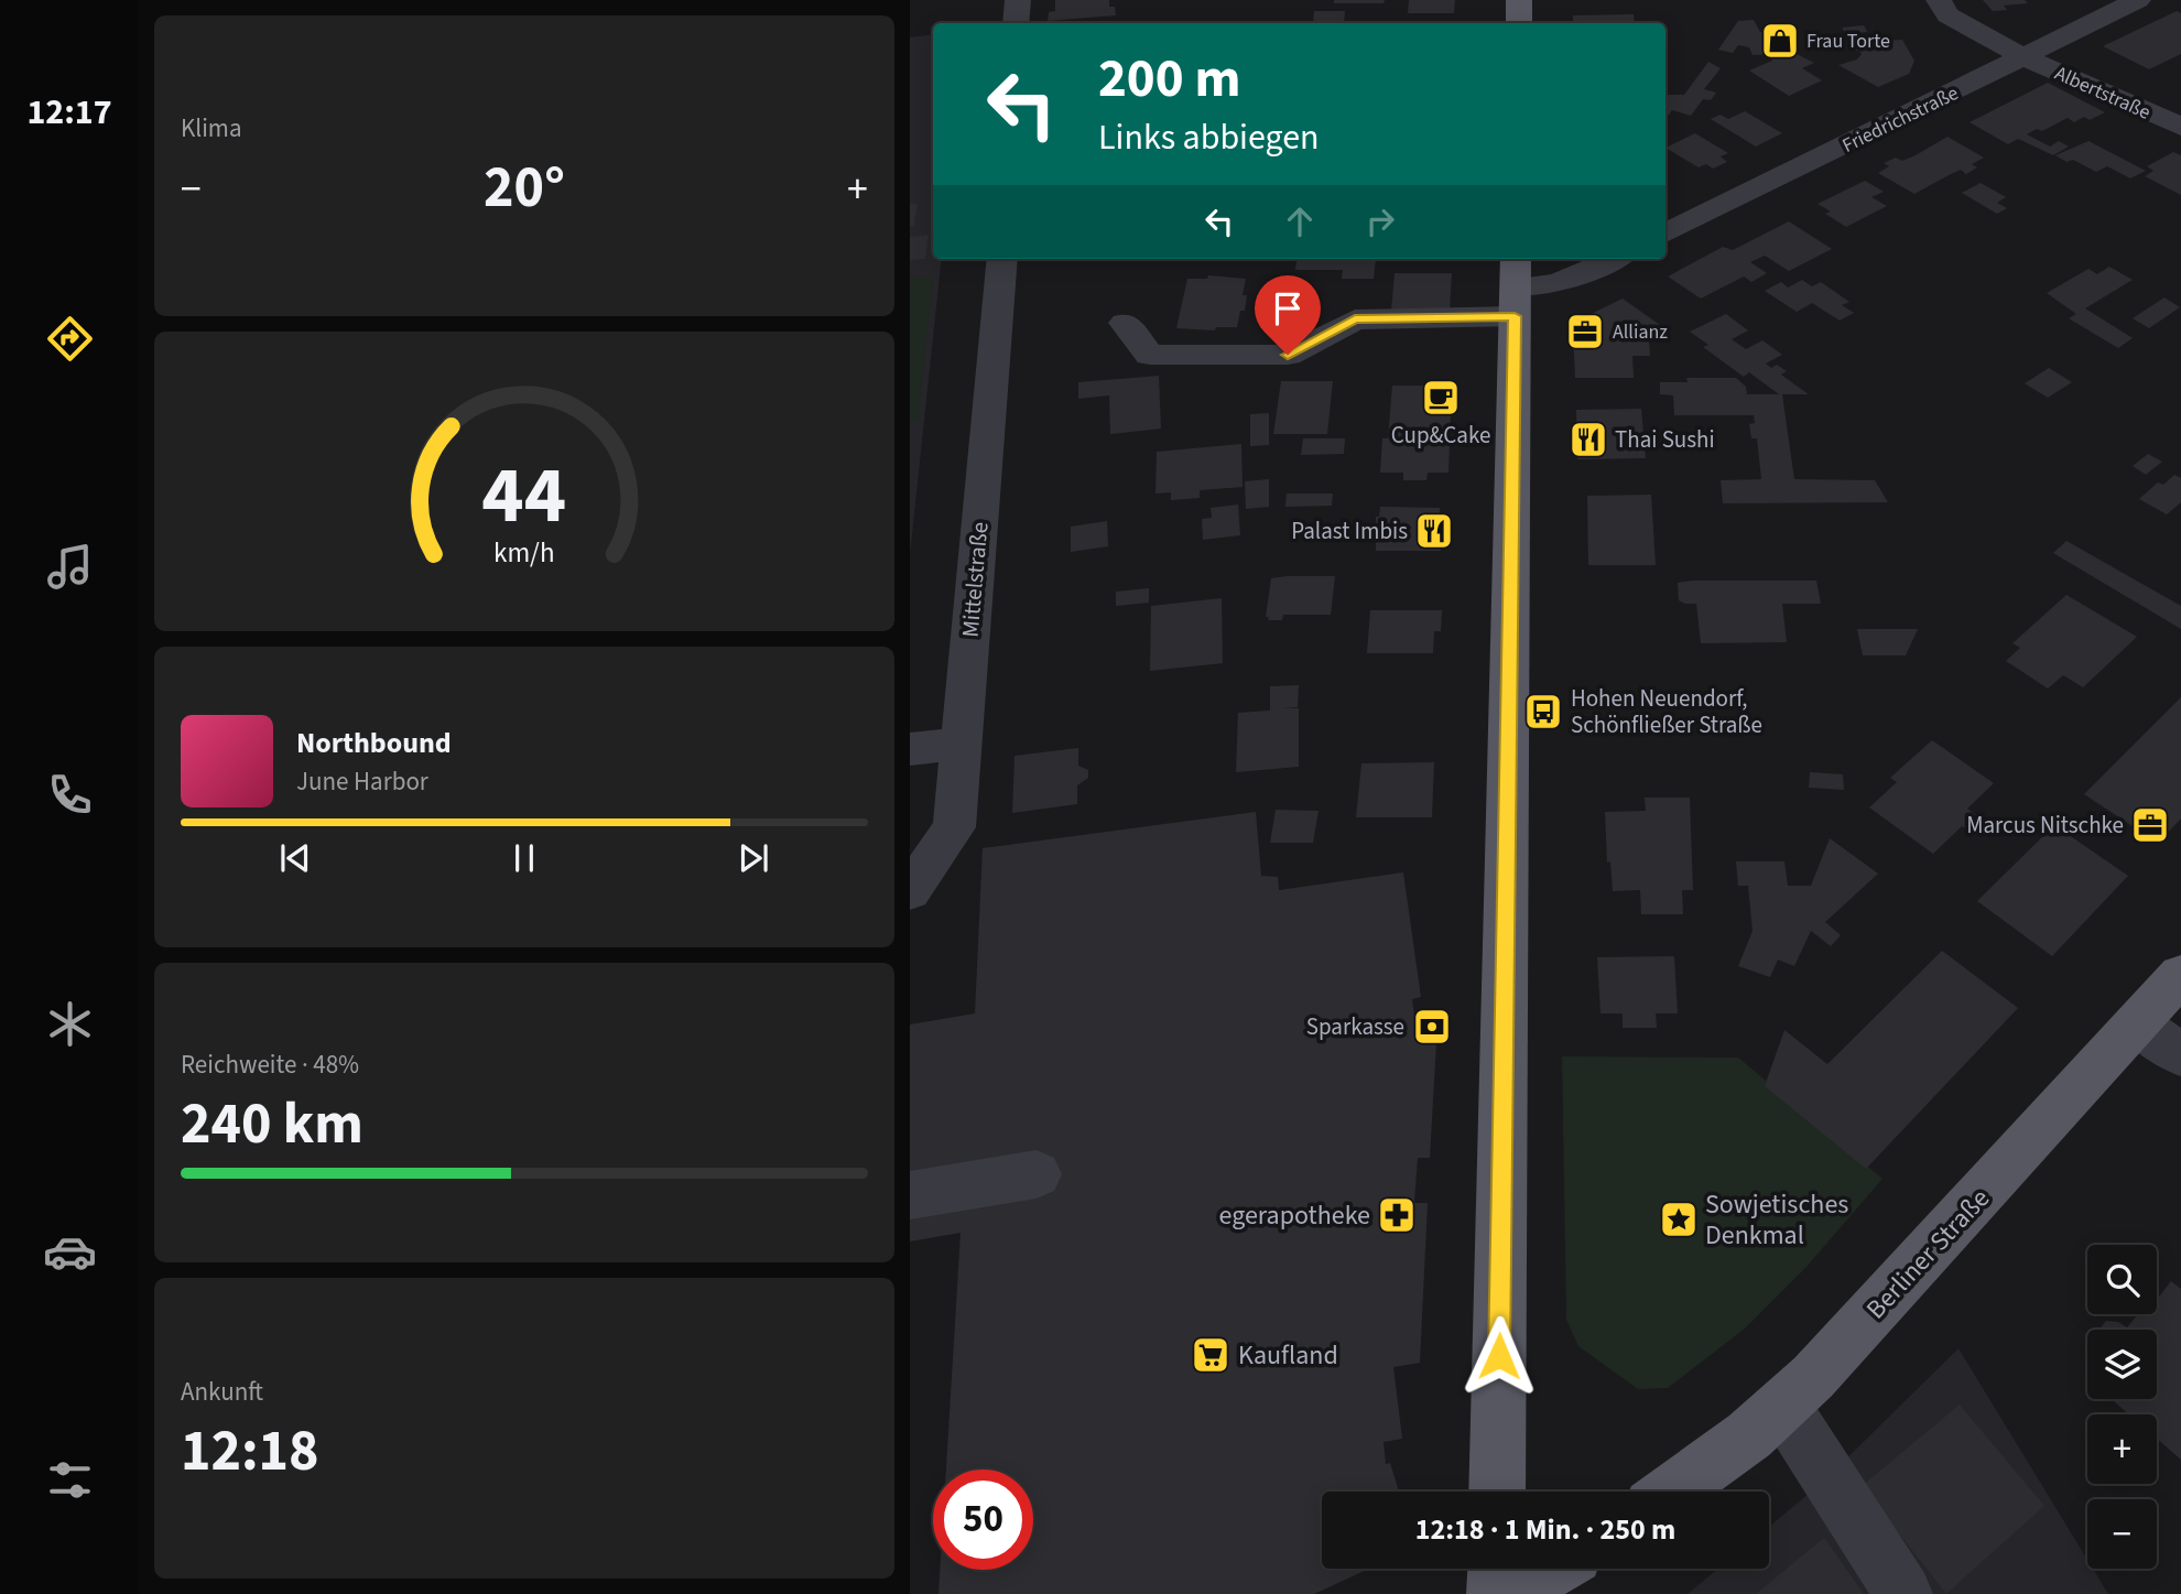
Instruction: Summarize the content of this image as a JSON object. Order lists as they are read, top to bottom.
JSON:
{
  "streets": {
    "main road": ["Berliner Straße"],
    "street": ["Albertstraße", "Friedrichstraße", "Mittelstraße"]
  },
  "crossings": [
    ["Albertstraße", "Friedrichstraße"]
  ],
  "places": {
    "shop": ["Frau Torte"],
    "office": ["Allianz", "Marcus Nitschke"],
    "cafe": ["Cup&Cake"],
    "restaurant": ["Thai Sushi", "Palast Imbis"],
    "bus stop": ["Hohen Neuendorf, Schönfließer Straße"],
    "bank": ["Sparkasse"],
    "pharmacy": ["egerapotheke"],
    "place": ["Sowjetisches Denkmal"],
    "supermarket": ["Kaufland"]
  },
  "page": {
    "tabs": "12:17",
    "tile": [
      "Klima",
      ["Reichweite · 48%", "240 km"],
      ["Ankunft", "12:18"]
    ],
    "turn": ["200 m", "Links abbiegen"],
    "heat": ["−", "20°", "+"],
    "song": ["Northbound", "June Harbor"],
    "map_buttons": ["+", "−"],
    "limit": "50",
    "trip": "12:18 · 1 Min. · 250 m",
    "gauge": ["44", "km/h"]
  }
}
